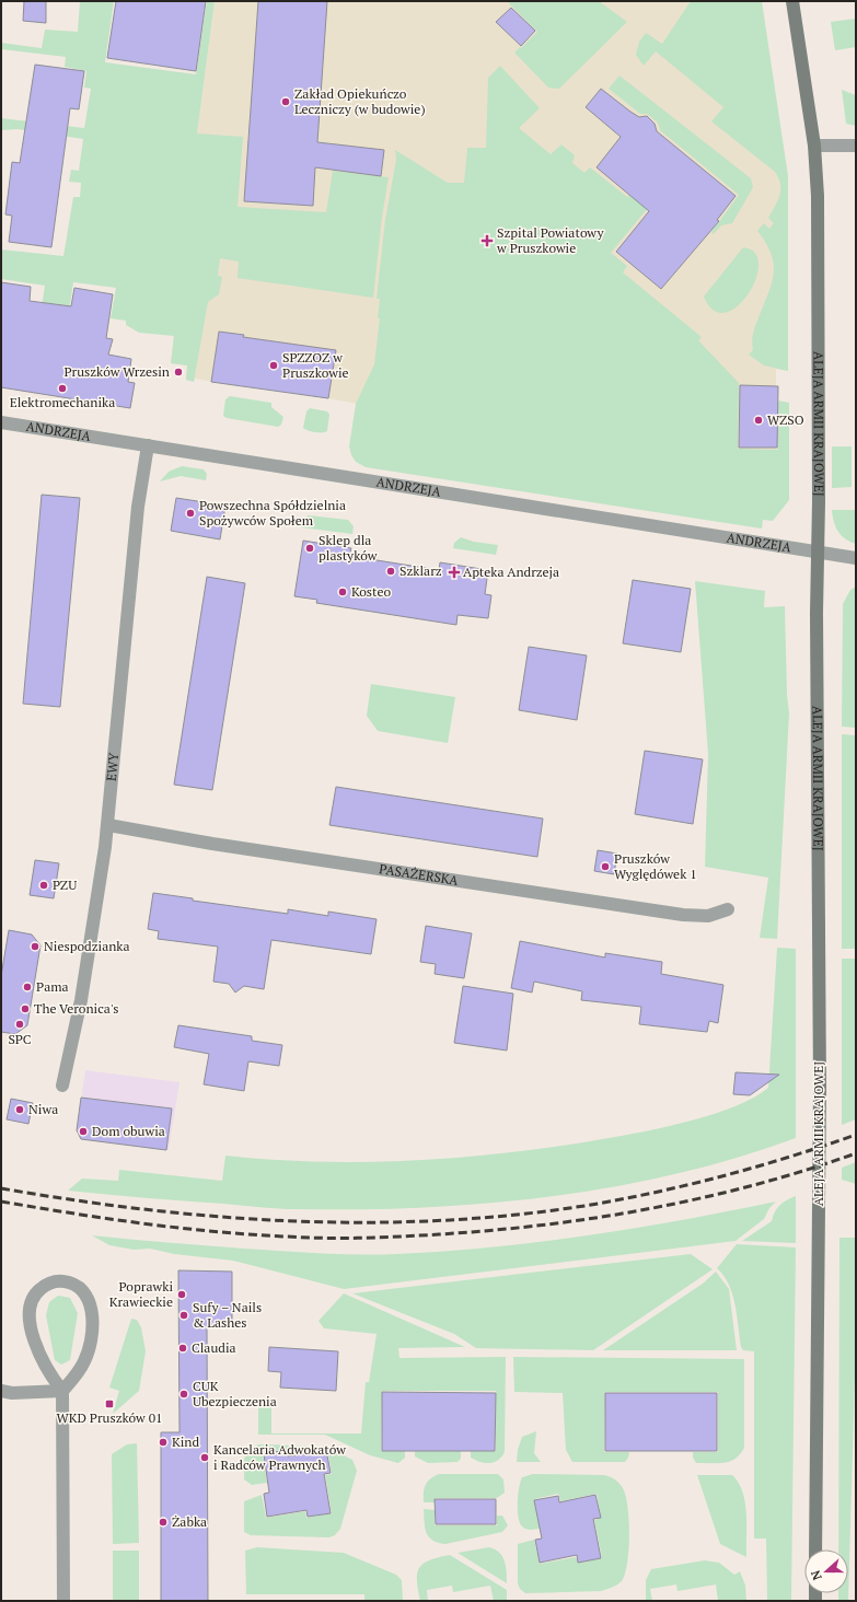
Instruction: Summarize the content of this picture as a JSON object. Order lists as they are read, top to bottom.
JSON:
{
  "streets": {
    "street": [
      "ALEJA ARMII KRAJOWEJ",
      "ANDRZEJA",
      "EWY",
      "PASAŻERSKA"
    ]
  },
  "crossings": [
    ["ALEJA ARMII KRAJOWEJ", "ANDRZEJA"],
    ["ANDRZEJA", "EWY"],
    ["EWY", "PASAŻERSKA"]
  ],
  "places": {
    "other": [
      "Zakład Opiekuńczo Leczniczy (w budowie)",
      "SPZZOZ w Pruszkowie",
      "Pruszków Wrzesin",
      "Elektromechanika",
      "WZSO",
      "Powszechna Spółdzielnia Spożywców Społem",
      "Sklep dla plastyków",
      "Szklarz",
      "Kosteo",
      "Pruszków Wyględówek 1",
      "PZU",
      "Niespodzianka",
      "Pama",
      "The Veronica's",
      "SPC",
      "Niwa",
      "Dom obuwia",
      "Poprawki Krawieckie",
      "Sufy – Nails & Lashes",
      "Claudia",
      "CUK Ubezpieczenia",
      "Kind",
      "Kancelaria Adwokatów i Radców Prawnych",
      "Żabka"
    ],
    "health": ["Szpital Powiatowy w Pruszkowie", "Apteka Andrzeja"],
    "transit": ["WKD Pruszków 01"]
  },
  "north": "left"
}
